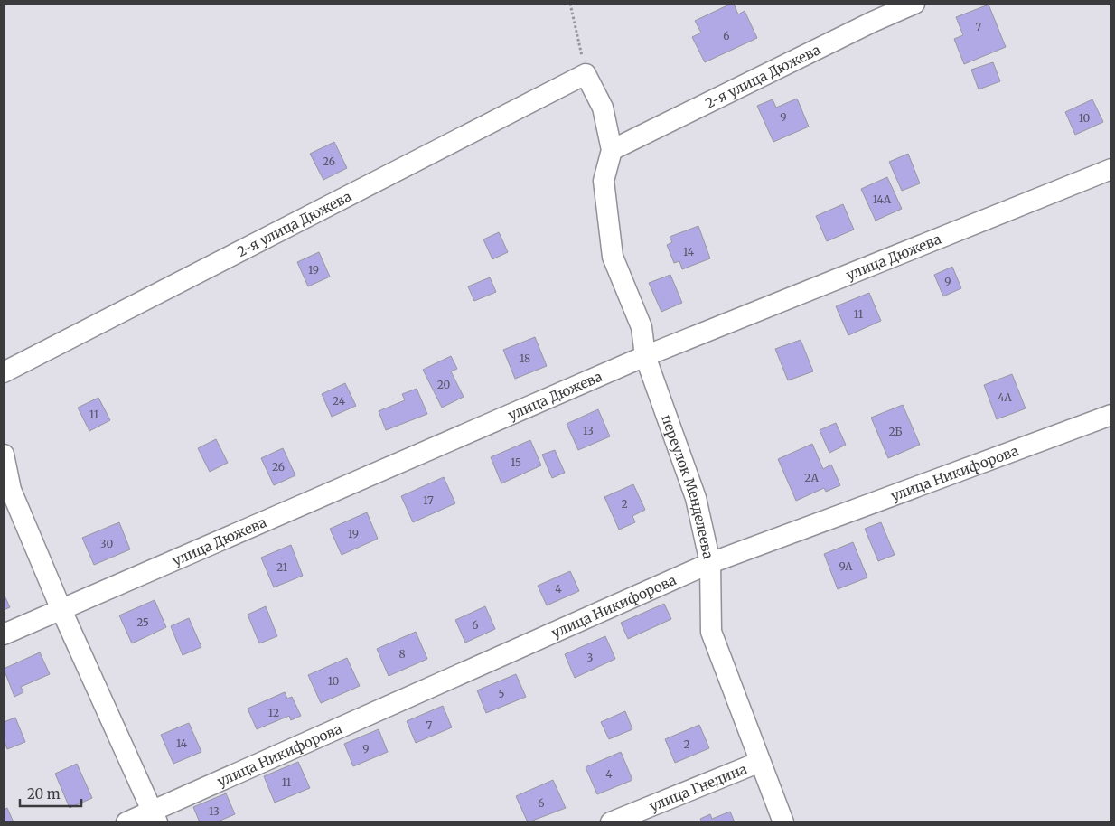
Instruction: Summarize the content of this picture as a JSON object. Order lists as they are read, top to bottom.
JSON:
{
  "streets": {
    "street": [
      "2-я улица Дюжева",
      "улица Дюжева",
      "улица Никифорова",
      "переулок Менделеева",
      "улица Гнедина"
    ]
  },
  "crossings": [
    ["2-я улица Дюжева", "переулок Менделеева"],
    ["улица Дюжева", "переулок Менделеева"],
    ["улица Никифорова", "переулок Менделеева"],
    ["переулок Менделеева", "улица Гнедина"]
  ],
  "house_numbers": [
    "7",
    "6",
    "9",
    "10",
    "26",
    "14А",
    "14",
    "19",
    "9",
    "11",
    "18",
    "20",
    "4А",
    "24",
    "11",
    "13",
    "2Б",
    "15",
    "26",
    "2А",
    "17",
    "2",
    "19",
    "30",
    "9А",
    "21",
    "4",
    "25",
    "6",
    "8",
    "3",
    "10",
    "5",
    "12",
    "7",
    "14",
    "2",
    "9",
    "4",
    "11",
    "6",
    "13"
  ],
  "scale_bar": "20 m"
}
